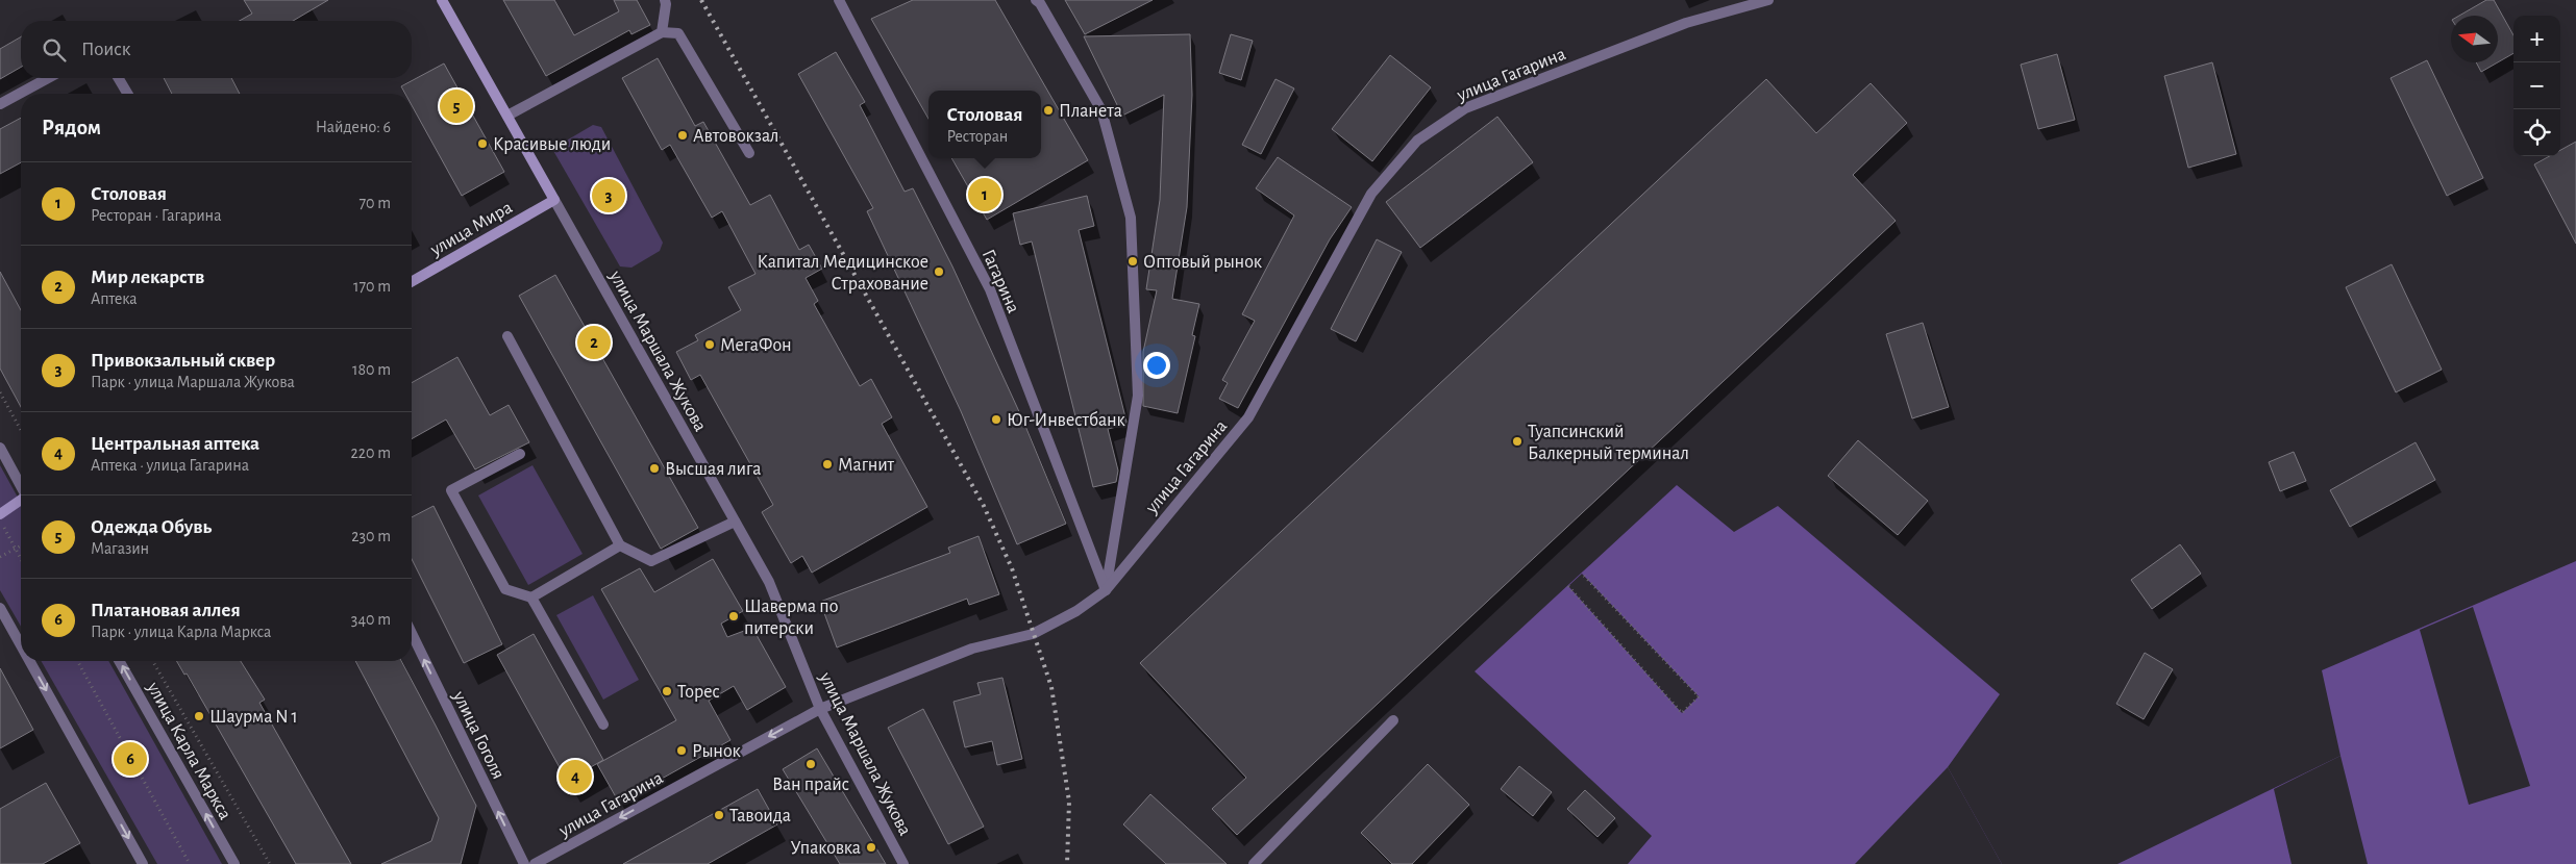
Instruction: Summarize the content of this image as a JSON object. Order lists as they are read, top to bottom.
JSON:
{
  "streets": {
    "main road": ["улица Мира", "улица Маршала Жукова"],
    "street": [
      "улица Гагарина",
      "Гагарина",
      "улица Гоголя",
      "улица Карла Маркса"
    ]
  },
  "crossings": [
    ["улица Гагарина", "Гагарина"],
    ["улица Гагарина", "улица Маршала Жукова"],
    ["улица Мира", "улица Маршала Жукова"]
  ],
  "one_way": ["улица Гоголя"],
  "places": [
    "Планета",
    "Автовокзал",
    "Красивые люди",
    "Оптовый рынок",
    "Капитал Медицинское Страхование",
    "МегаФон",
    "Юг-Инвестбанк",
    "Туапсинский Балкерный терминал",
    "Магнит",
    "Высшая лига",
    "Шаверма по питерски",
    "Торес",
    "Шаурма N 1",
    "Рынок",
    "Ван прайс",
    "Тавоида",
    "Упаковка"
  ],
  "north": "left",
  "page": {
    "map_buttons": ["+", "−"],
    "search": "Поиск",
    "pins": [
      "5",
      "1",
      "3",
      "2",
      "6",
      "4"
    ],
    "popup": ["Столовая", "Ресторан"],
    "heading": ["Рядом", "Найдено: 6"],
    "list": [
      {
        "mark": "1",
        "name": "Столовая",
        "note": "Ресторан · Гагарина",
        "value": "70 m"
      },
      {
        "mark": "2",
        "name": "Мир лекарств",
        "note": "Аптека",
        "value": "170 m"
      },
      {
        "mark": "3",
        "name": "Привокзальный сквер",
        "note": "Парк · улица Маршала Жукова",
        "value": "180 m"
      },
      {
        "mark": "4",
        "name": "Центральная аптека",
        "note": "Аптека · улица Гагарина",
        "value": "220 m"
      },
      {
        "mark": "5",
        "name": "Одежда Обувь",
        "note": "Магазин",
        "value": "230 m"
      },
      {
        "mark": "6",
        "name": "Платановая аллея",
        "note": "Парк · улица Карла Маркса",
        "value": "340 m"
      }
    ]
  }
}
